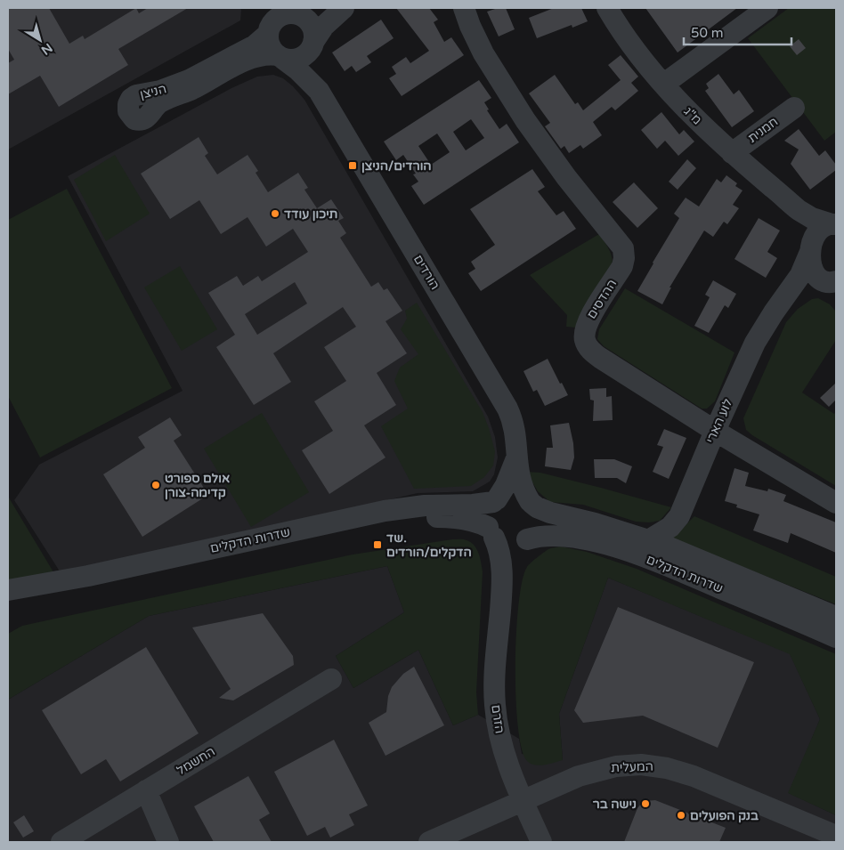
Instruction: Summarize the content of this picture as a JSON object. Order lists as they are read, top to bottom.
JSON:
{
  "streets": {
    "street": [
      "הניצן",
      "מ\"ג",
      "חמנית",
      "הורדים",
      "ההדסים",
      "לוע הארי",
      "שדרות הדקלים",
      "הזרם",
      "החשמל",
      "המעלית"
    ]
  },
  "crossings": [
    ["הניצן", "הורדים"],
    ["מ\"ג", "חמנית"],
    ["מ\"ג", "לוע הארי"],
    ["הורדים", "שדרות הדקלים"],
    ["הורדים", "הזרם"],
    ["ההדסים", "לוע הארי"],
    ["לוע הארי", "שדרות הדקלים"],
    ["שדרות הדקלים", "הזרם"],
    ["הזרם", "המעלית"]
  ],
  "places": {
    "transit": ["הורדים/הניצן", "שד. הדקלים/הורדים"],
    "other": [
      "תיכון עודד",
      "אולם ספורט קדימה-צורן",
      "נישה בר",
      "בנק הפועלים"
    ]
  },
  "scale_bar": "50 m",
  "north": "bottom right"
}
